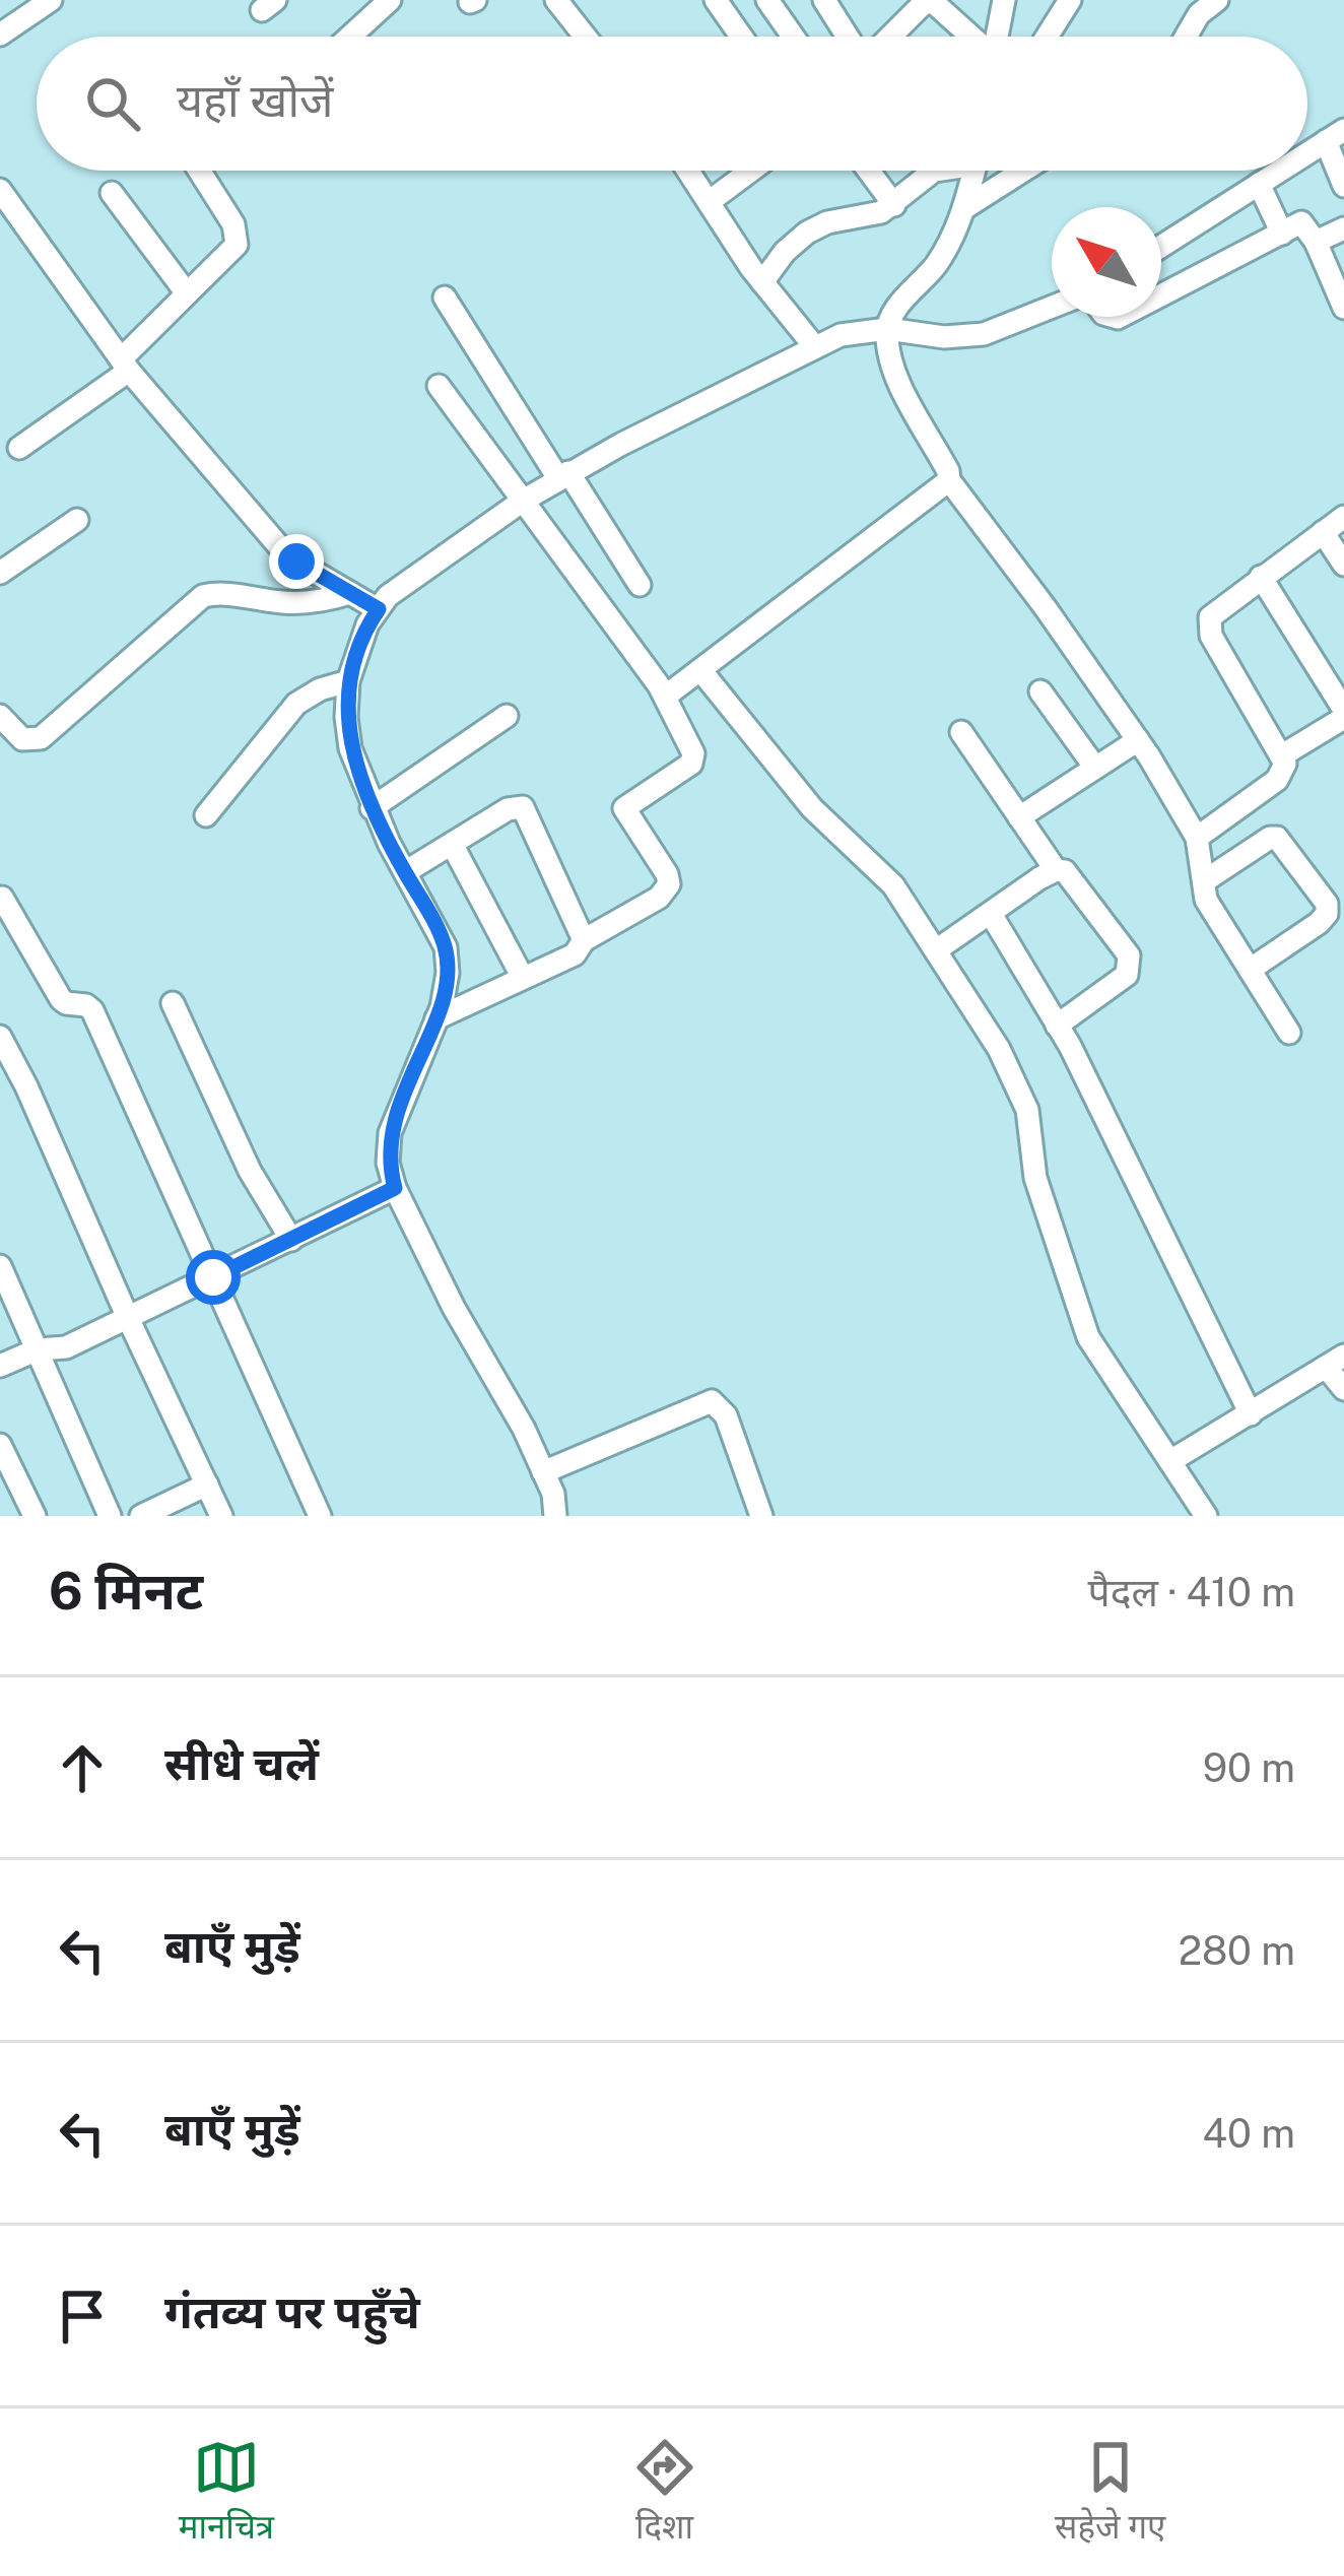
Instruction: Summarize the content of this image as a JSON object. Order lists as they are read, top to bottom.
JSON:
{
  "north": "top left",
  "page": {
    "search": "यहाँ खोजें",
    "heading": ["6 मिनट", "पैदल · 410 m"],
    "list": [
      ["सीधे चलें", "90 m"],
      ["बाएँ मुड़ें", "280 m"],
      ["बाएँ मुड़ें", "40 m"],
      "गंतव्य पर पहुँचे"
    ],
    "nav": ["मानचित्र", "दिशा", "सहेजे गए"]
  }
}
